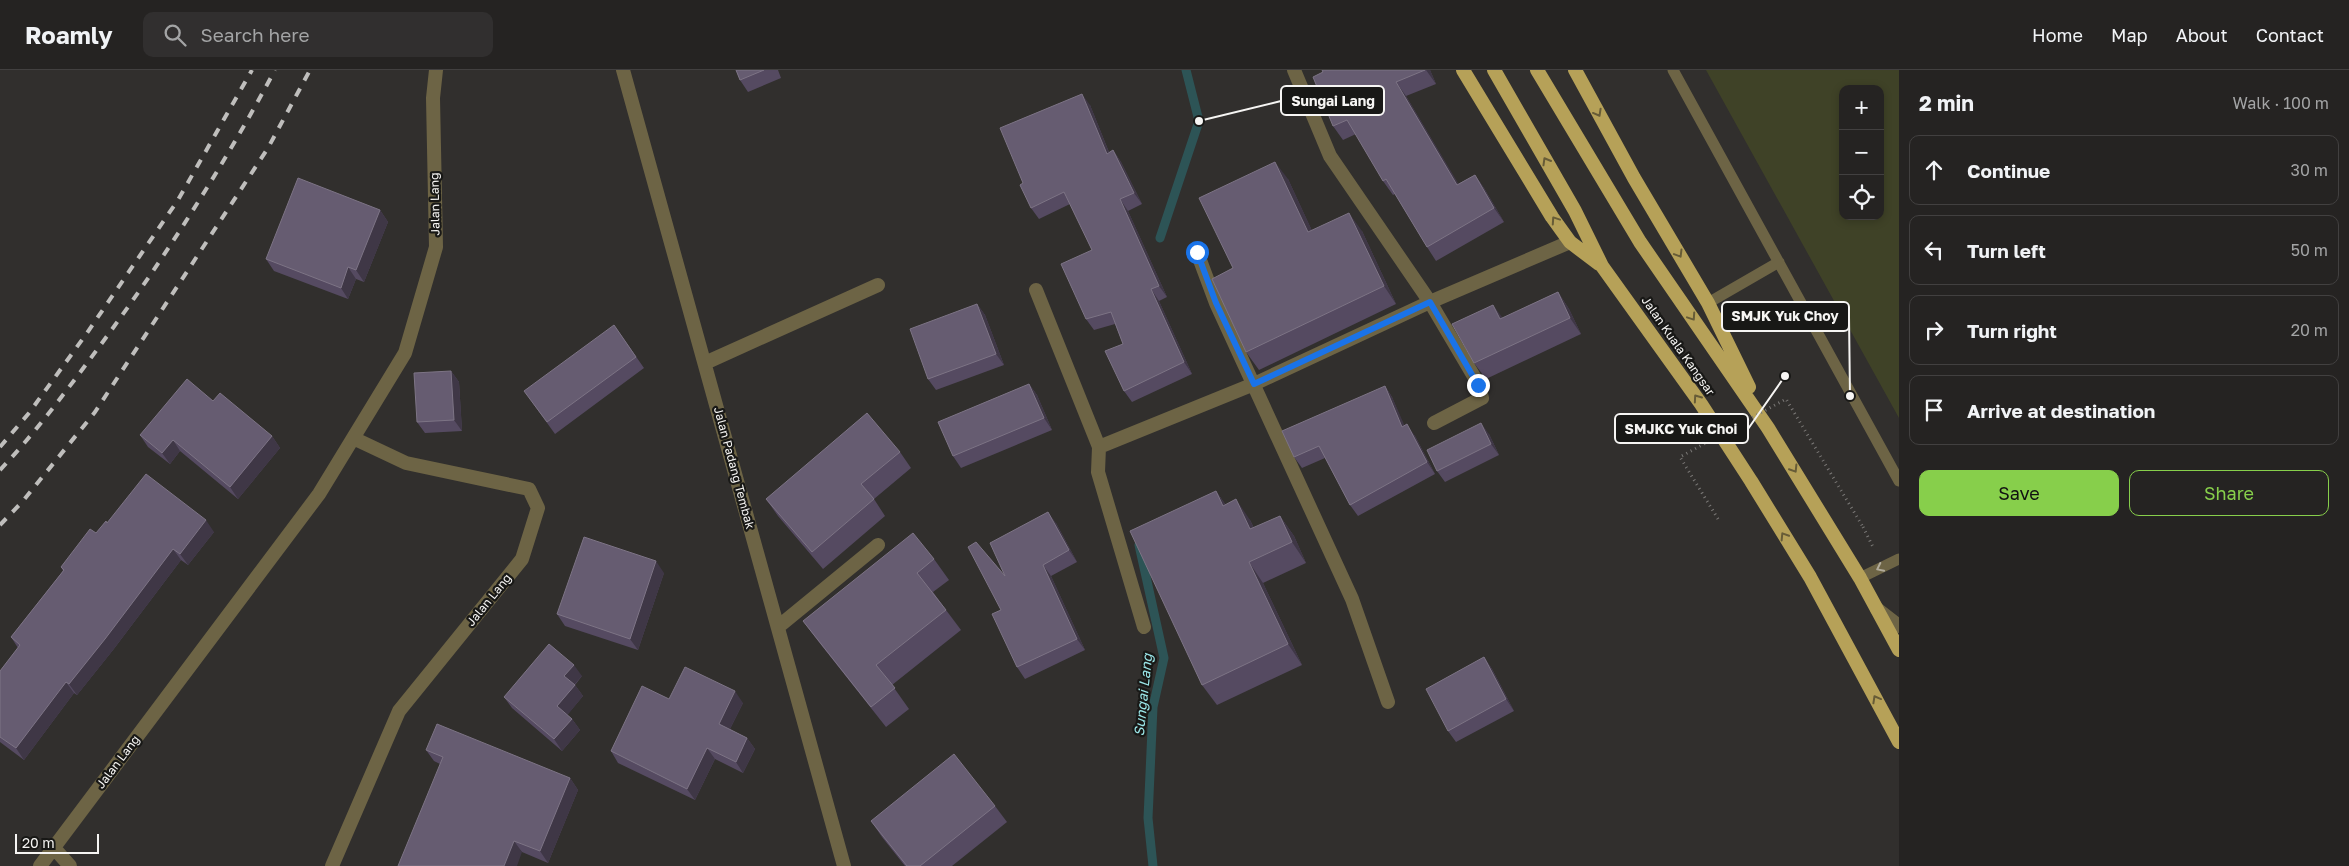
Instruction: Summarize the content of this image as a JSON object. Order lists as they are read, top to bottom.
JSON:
{
  "streets": {
    "highway": ["Jalan Kuala Kangsar"],
    "street": ["Jalan Lang", "Jalan Padang Tembak"]
  },
  "water": ["Sungai Lang"],
  "places": ["Sungai Lang", "SMJKC Yuk Choi", "SMJK Yuk Choy"],
  "scale_bar": "20 m",
  "page": {
    "header": "Roamly",
    "search": "Search here",
    "nav": [
      "Home",
      "Map",
      "About",
      "Contact"
    ],
    "heading": ["2 min", "Walk · 100 m"],
    "map_buttons": ["+", "−"],
    "list": [
      ["Continue", "30 m"],
      ["Turn left", "50 m"],
      ["Turn right", "20 m"],
      "Arrive at destination"
    ],
    "buttons": ["Save", "Share"],
    "scale": "20 m"
  }
}
